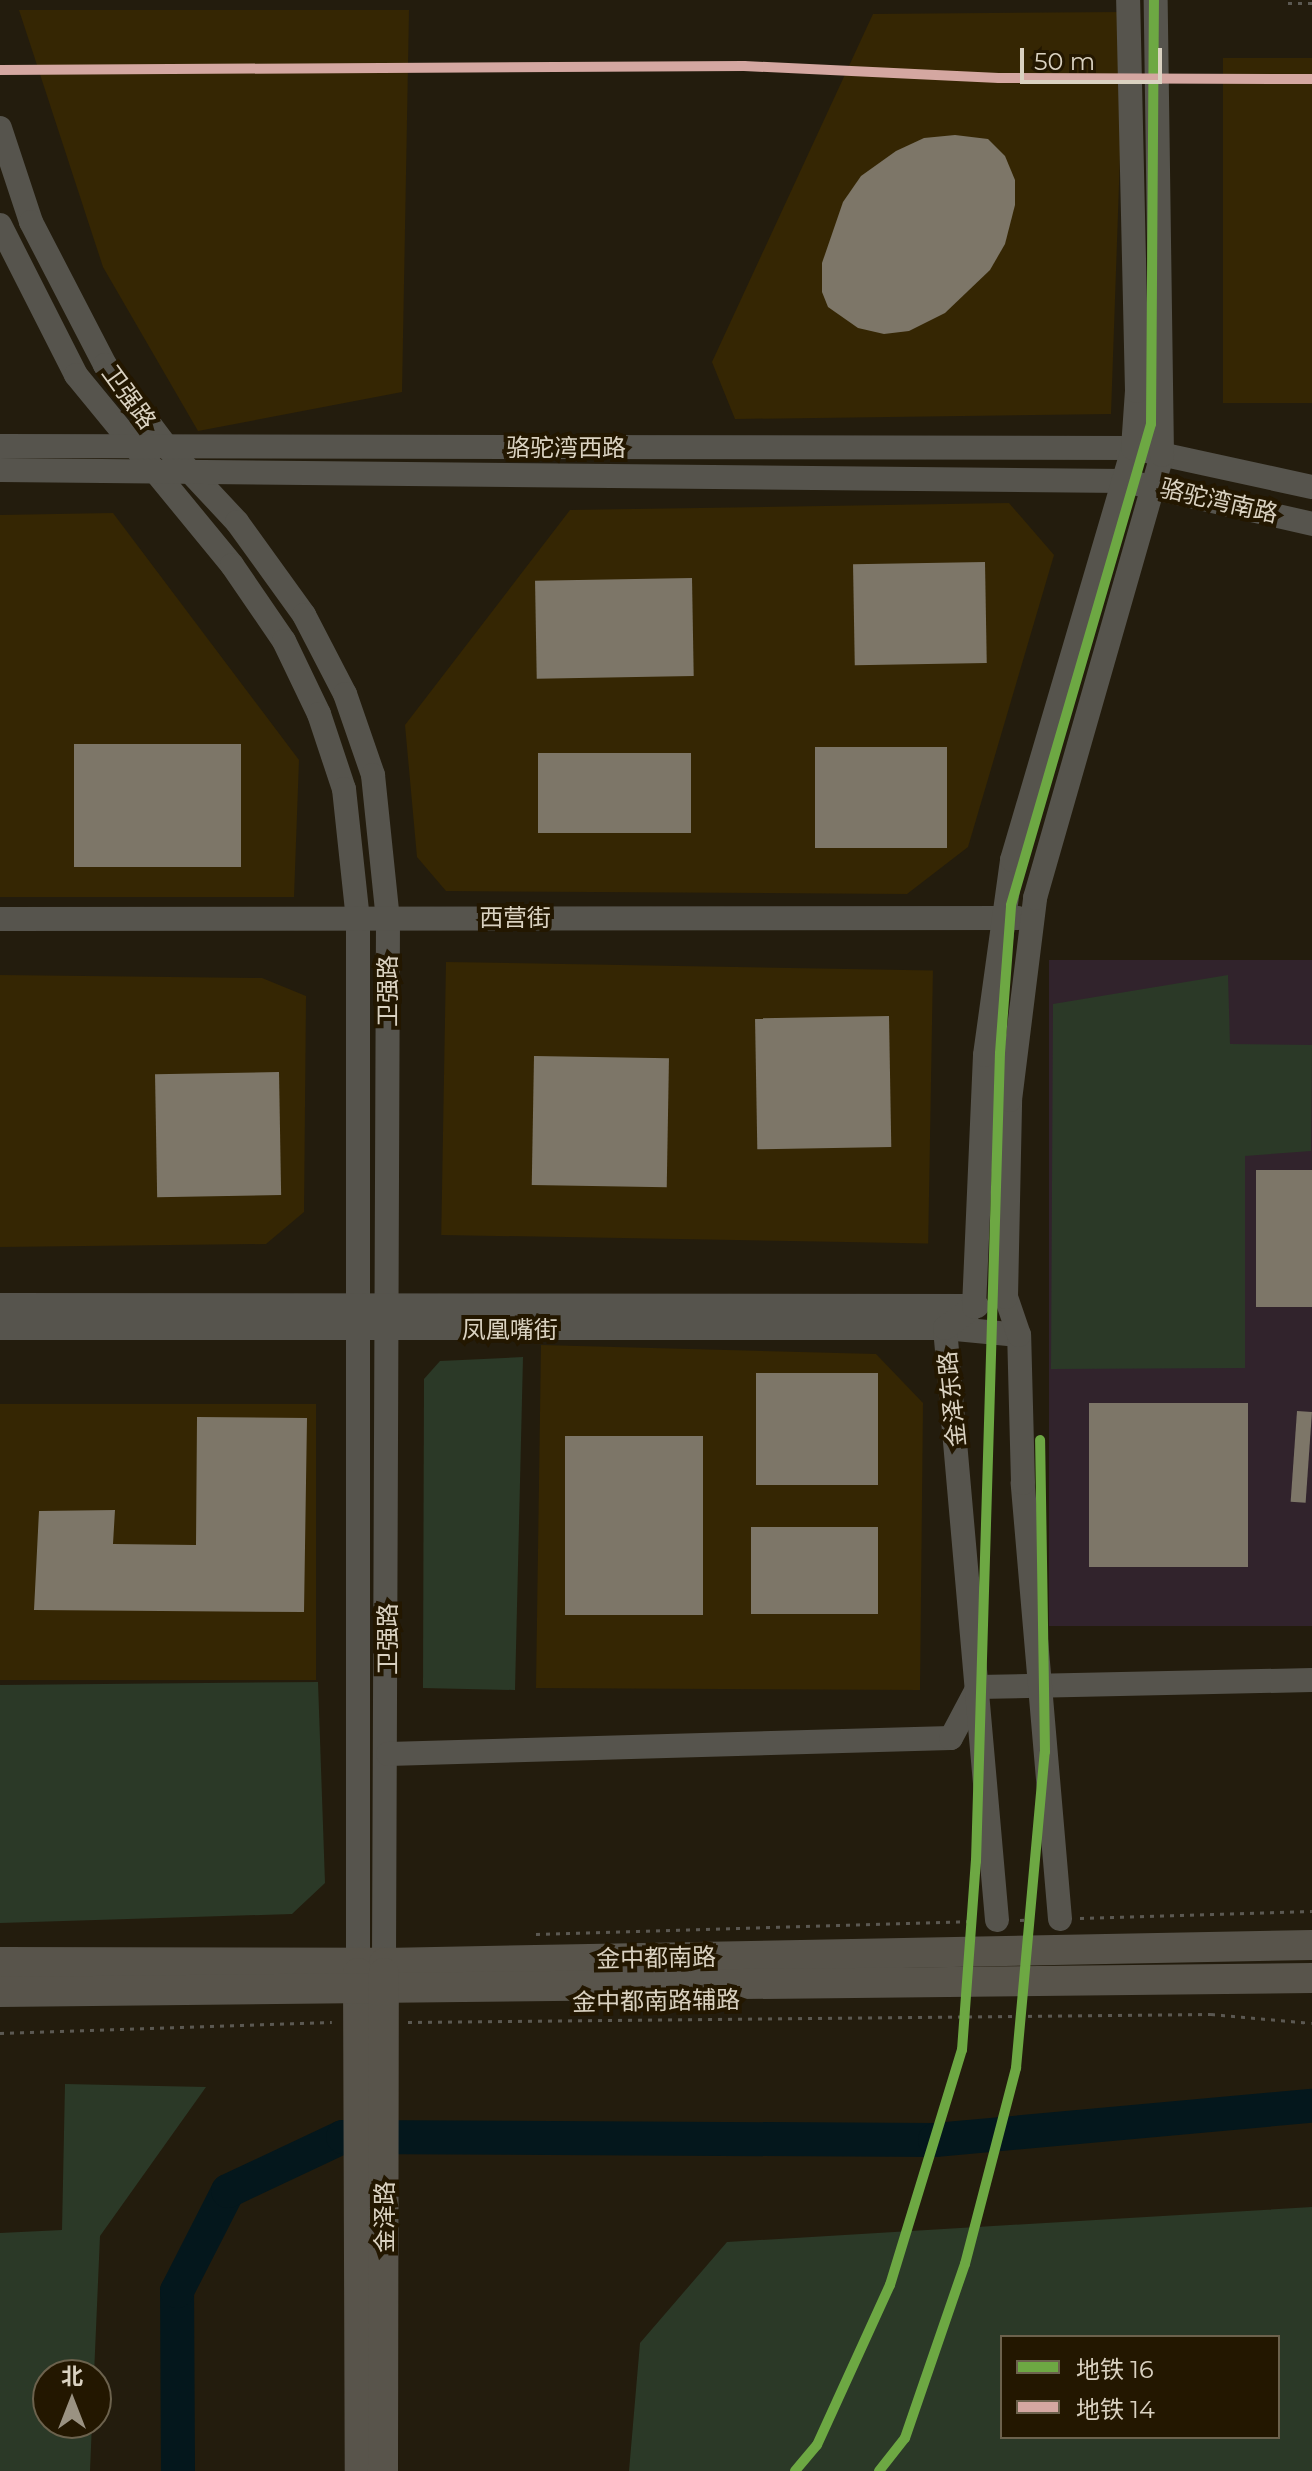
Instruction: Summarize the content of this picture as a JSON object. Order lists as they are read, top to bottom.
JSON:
{
  "streets": {
    "main road": ["金中都南路", "金泽路"],
    "street": [
      "卫强路",
      "骆驼湾西路",
      "骆驼湾南路",
      "西营街",
      "凤凰嘴街",
      "金泽东路"
    ],
    "path": ["金中都南路辅路"]
  },
  "crossings": [
    ["卫强路", "骆驼湾西路"],
    ["卫强路", "西营街"],
    ["卫强路", "凤凰嘴街"],
    ["卫强路", "金中都南路"],
    ["卫强路", "金泽路"],
    ["骆驼湾西路", "骆驼湾南路"],
    ["凤凰嘴街", "金泽东路"],
    ["金中都南路", "金泽路"],
    ["金中都南路辅路", "金泽路"]
  ],
  "lines": ["metro line 16", "metro line 14"],
  "legend": ["地铁 16", "地铁 14"],
  "scale_bar": "50 m",
  "north": "top"
}
